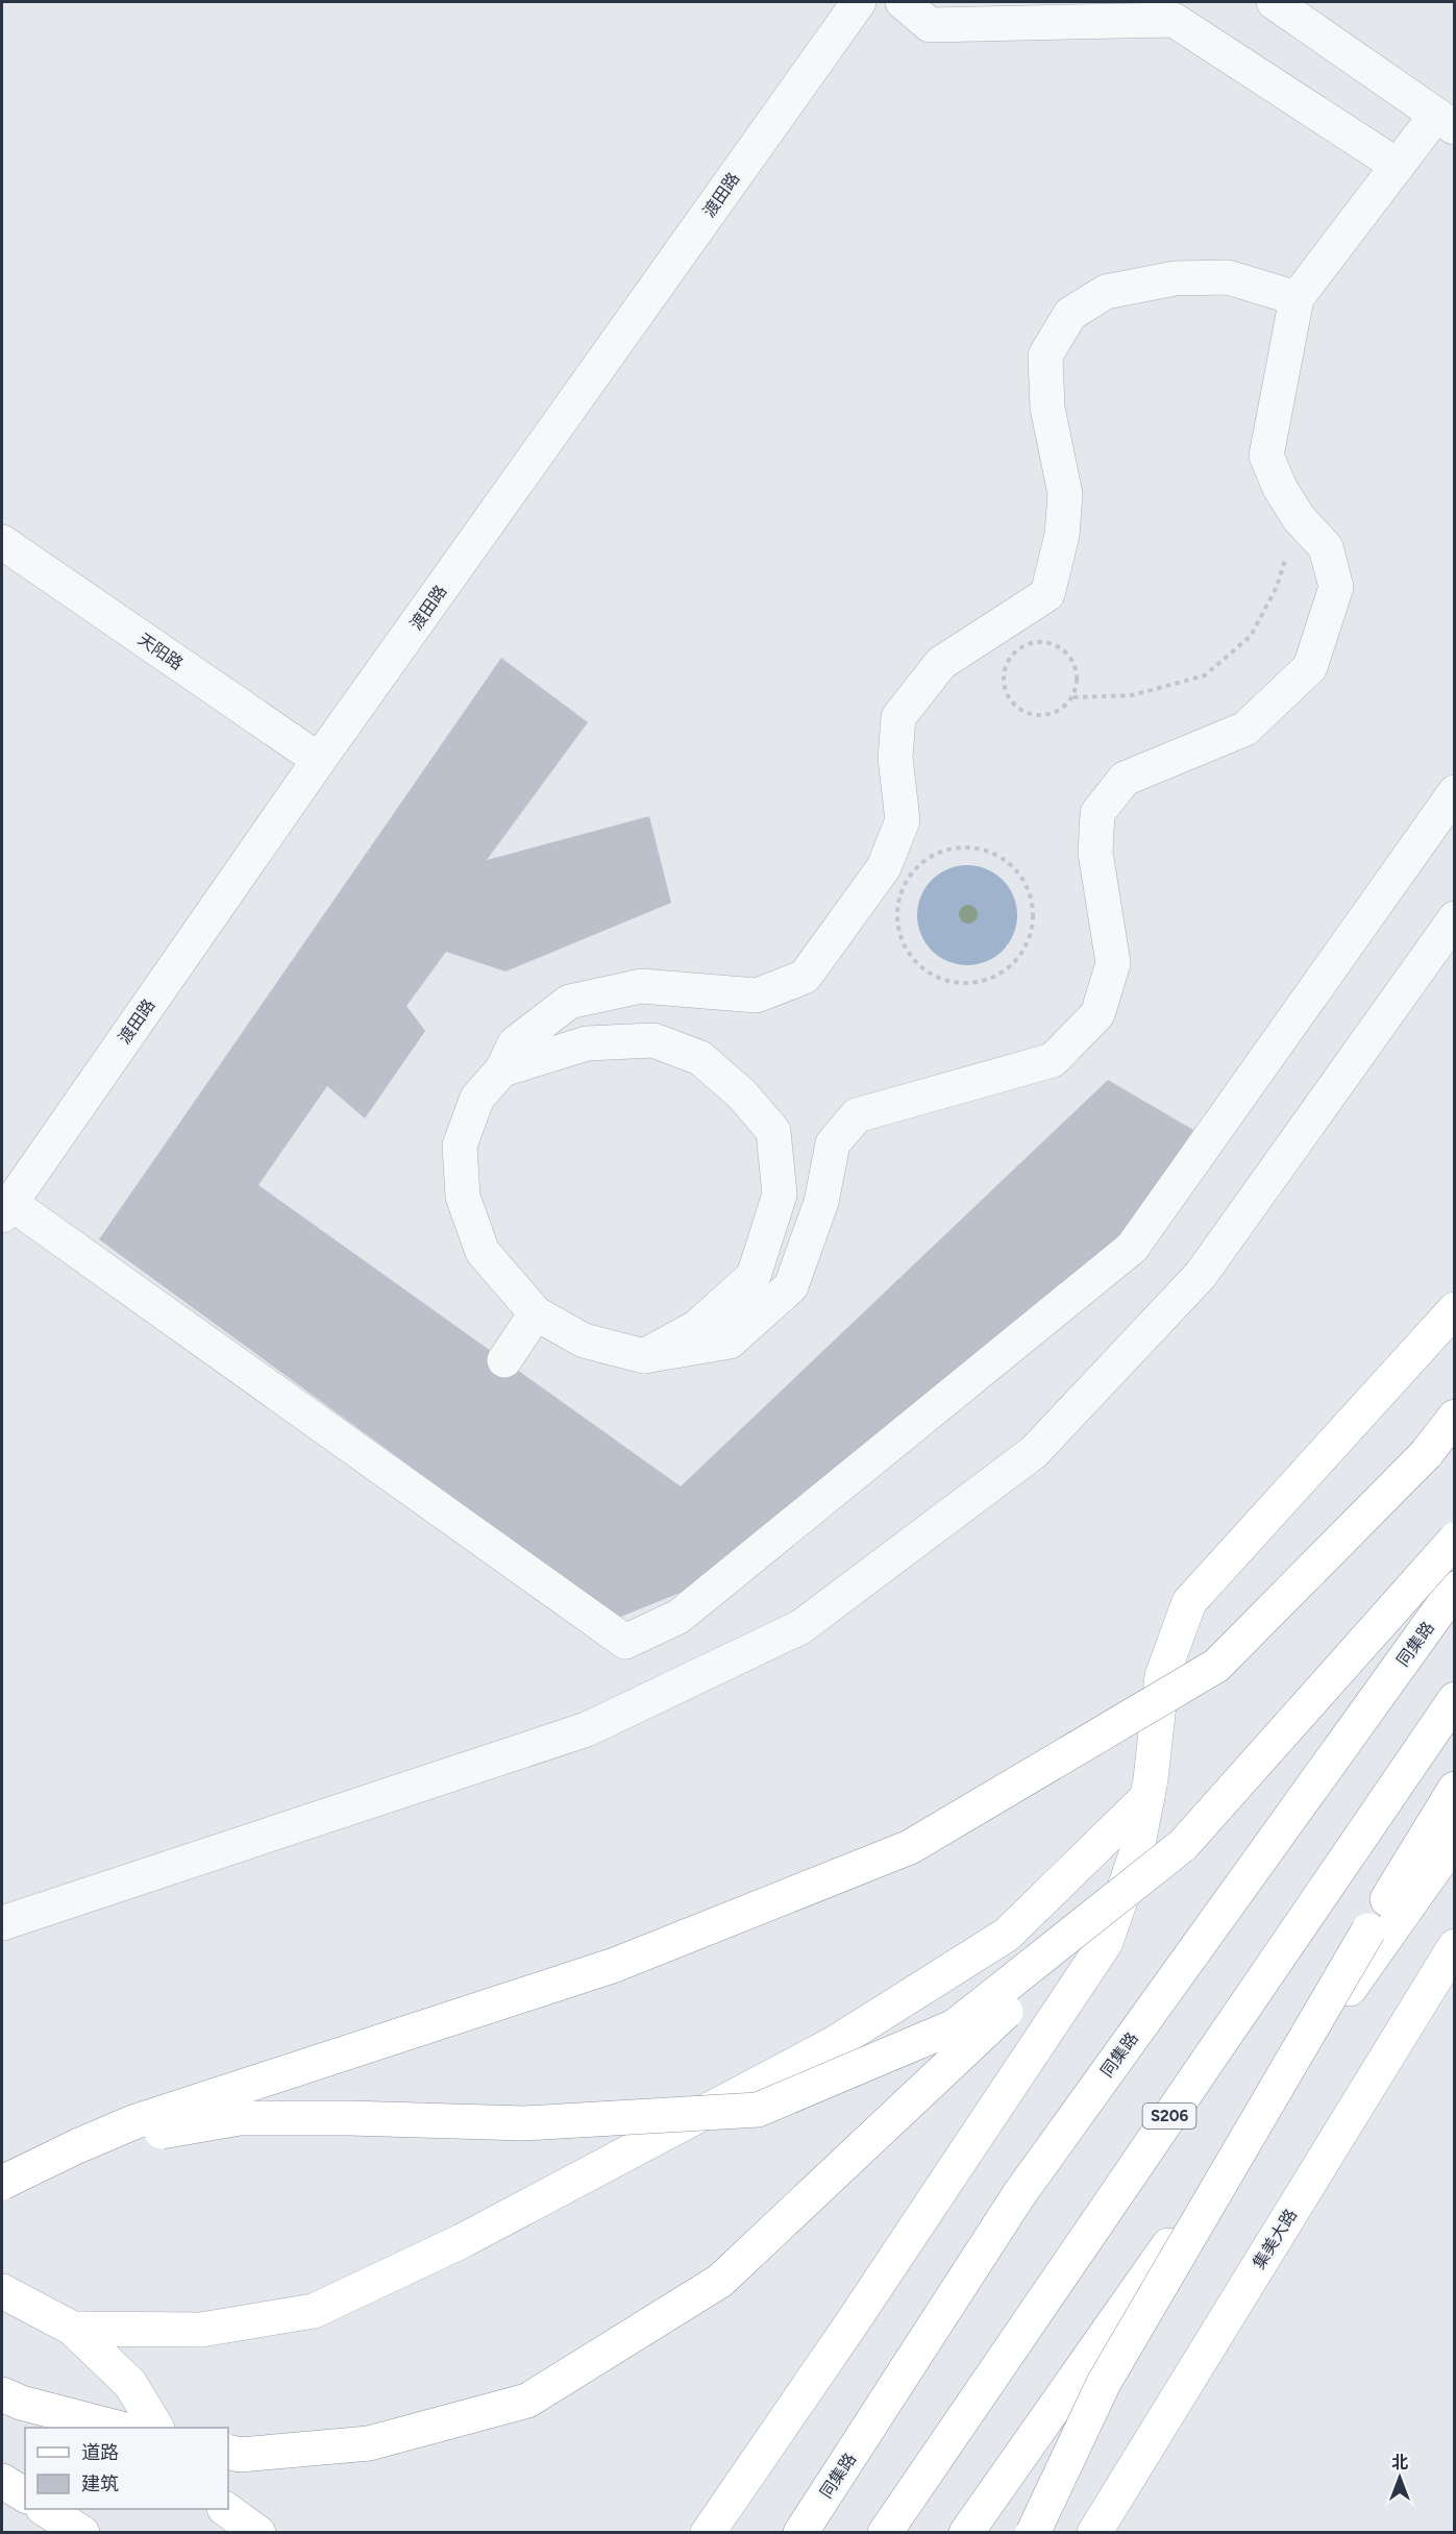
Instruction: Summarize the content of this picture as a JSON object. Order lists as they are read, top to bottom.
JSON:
{
  "streets": {
    "main road": ["同集路", "S206", "集美大路"],
    "street": ["渡田路", "天阳路"]
  },
  "crossings": [
    ["渡田路", "天阳路"]
  ],
  "legend": ["道路", "建筑"],
  "north": "top"
}
